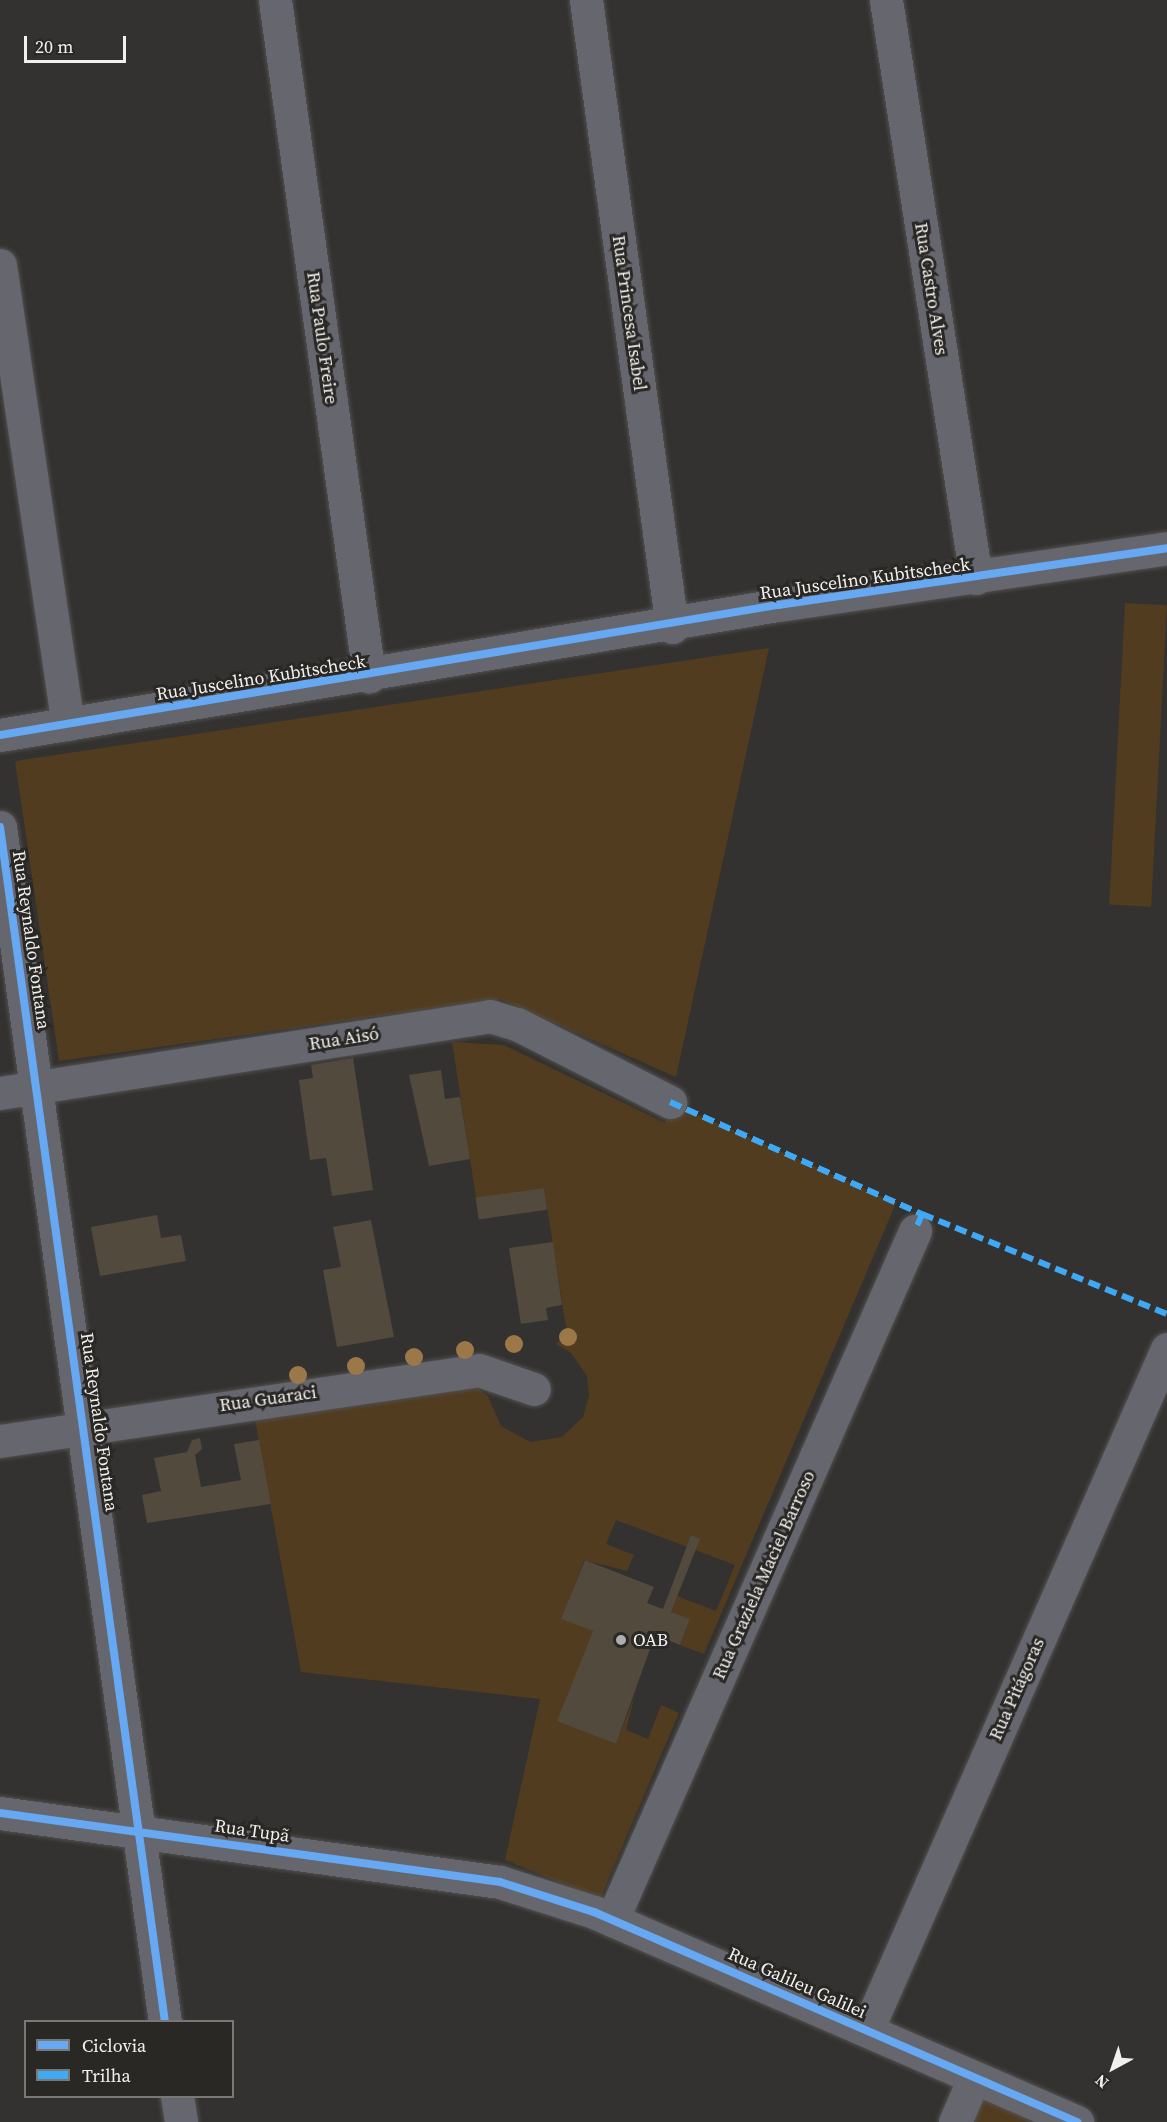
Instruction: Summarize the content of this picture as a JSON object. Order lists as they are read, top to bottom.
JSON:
{
  "streets": {
    "street": [
      "Rua Castro Alves",
      "Rua Princesa Isabel",
      "Rua Paulo Freire",
      "Rua Juscelino Kubitscheck",
      "Rua Reynaldo Fontana",
      "Rua Aisó",
      "Rua Guaraci",
      "Rua Graziela Maciel Barroso",
      "Rua Pitágoras",
      "Rua Tupã",
      "Rua Galileu Galilei"
    ]
  },
  "crossings": [
    ["Rua Castro Alves", "Rua Juscelino Kubitscheck"],
    ["Rua Princesa Isabel", "Rua Juscelino Kubitscheck"],
    ["Rua Paulo Freire", "Rua Juscelino Kubitscheck"],
    ["Rua Reynaldo Fontana", "Rua Aisó"],
    ["Rua Reynaldo Fontana", "Rua Guaraci"],
    ["Rua Reynaldo Fontana", "Rua Tupã"],
    ["Rua Graziela Maciel Barroso", "Rua Galileu Galilei"],
    ["Rua Pitágoras", "Rua Galileu Galilei"],
    ["Rua Tupã", "Rua Galileu Galilei"]
  ],
  "places": ["OAB"],
  "legend": ["Ciclovia", "Trilha"],
  "scale_bar": "20 m",
  "north": "bottom left"
}
